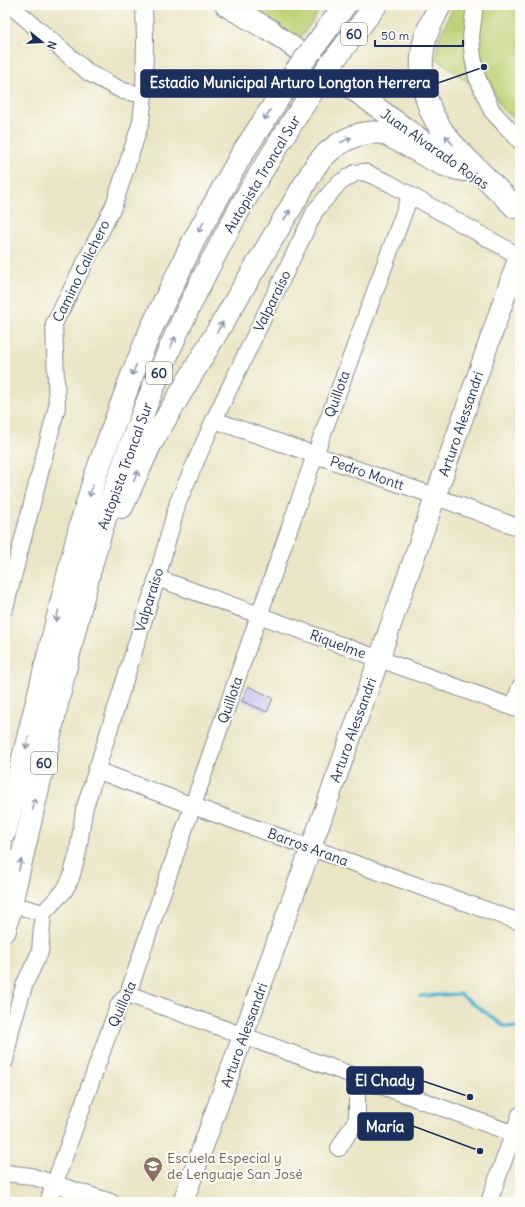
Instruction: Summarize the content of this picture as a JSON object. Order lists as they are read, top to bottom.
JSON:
{
  "streets": {
    "highway": ["60", "Autopista Troncal Sur"],
    "main road": ["Juan Alvarado Rojas", "Arturo Alessandri"],
    "street": [
      "Camino Calichero",
      "Valparaíso",
      "Quillota",
      "Pedro Montt",
      "Riquelme",
      "Barros Arana"
    ]
  },
  "crossings": [
    ["Valparaíso", "Quillota"],
    ["Valparaíso", "Pedro Montt"],
    ["Valparaíso", "Riquelme"],
    ["Valparaíso", "Barros Arana"],
    ["Quillota", "Pedro Montt"],
    ["Quillota", "Riquelme"],
    ["Quillota", "Barros Arana"],
    ["Arturo Alessandri", "Pedro Montt"],
    ["Arturo Alessandri", "Riquelme"],
    ["Arturo Alessandri", "Barros Arana"]
  ],
  "places": {
    "other": ["Estadio Municipal Arturo Longton Herrera", "El Chady", "María"],
    "school or university": ["Escuela Especial y de Lenguaje San José"]
  },
  "scale_bar": "50 m",
  "north": "right"
}
